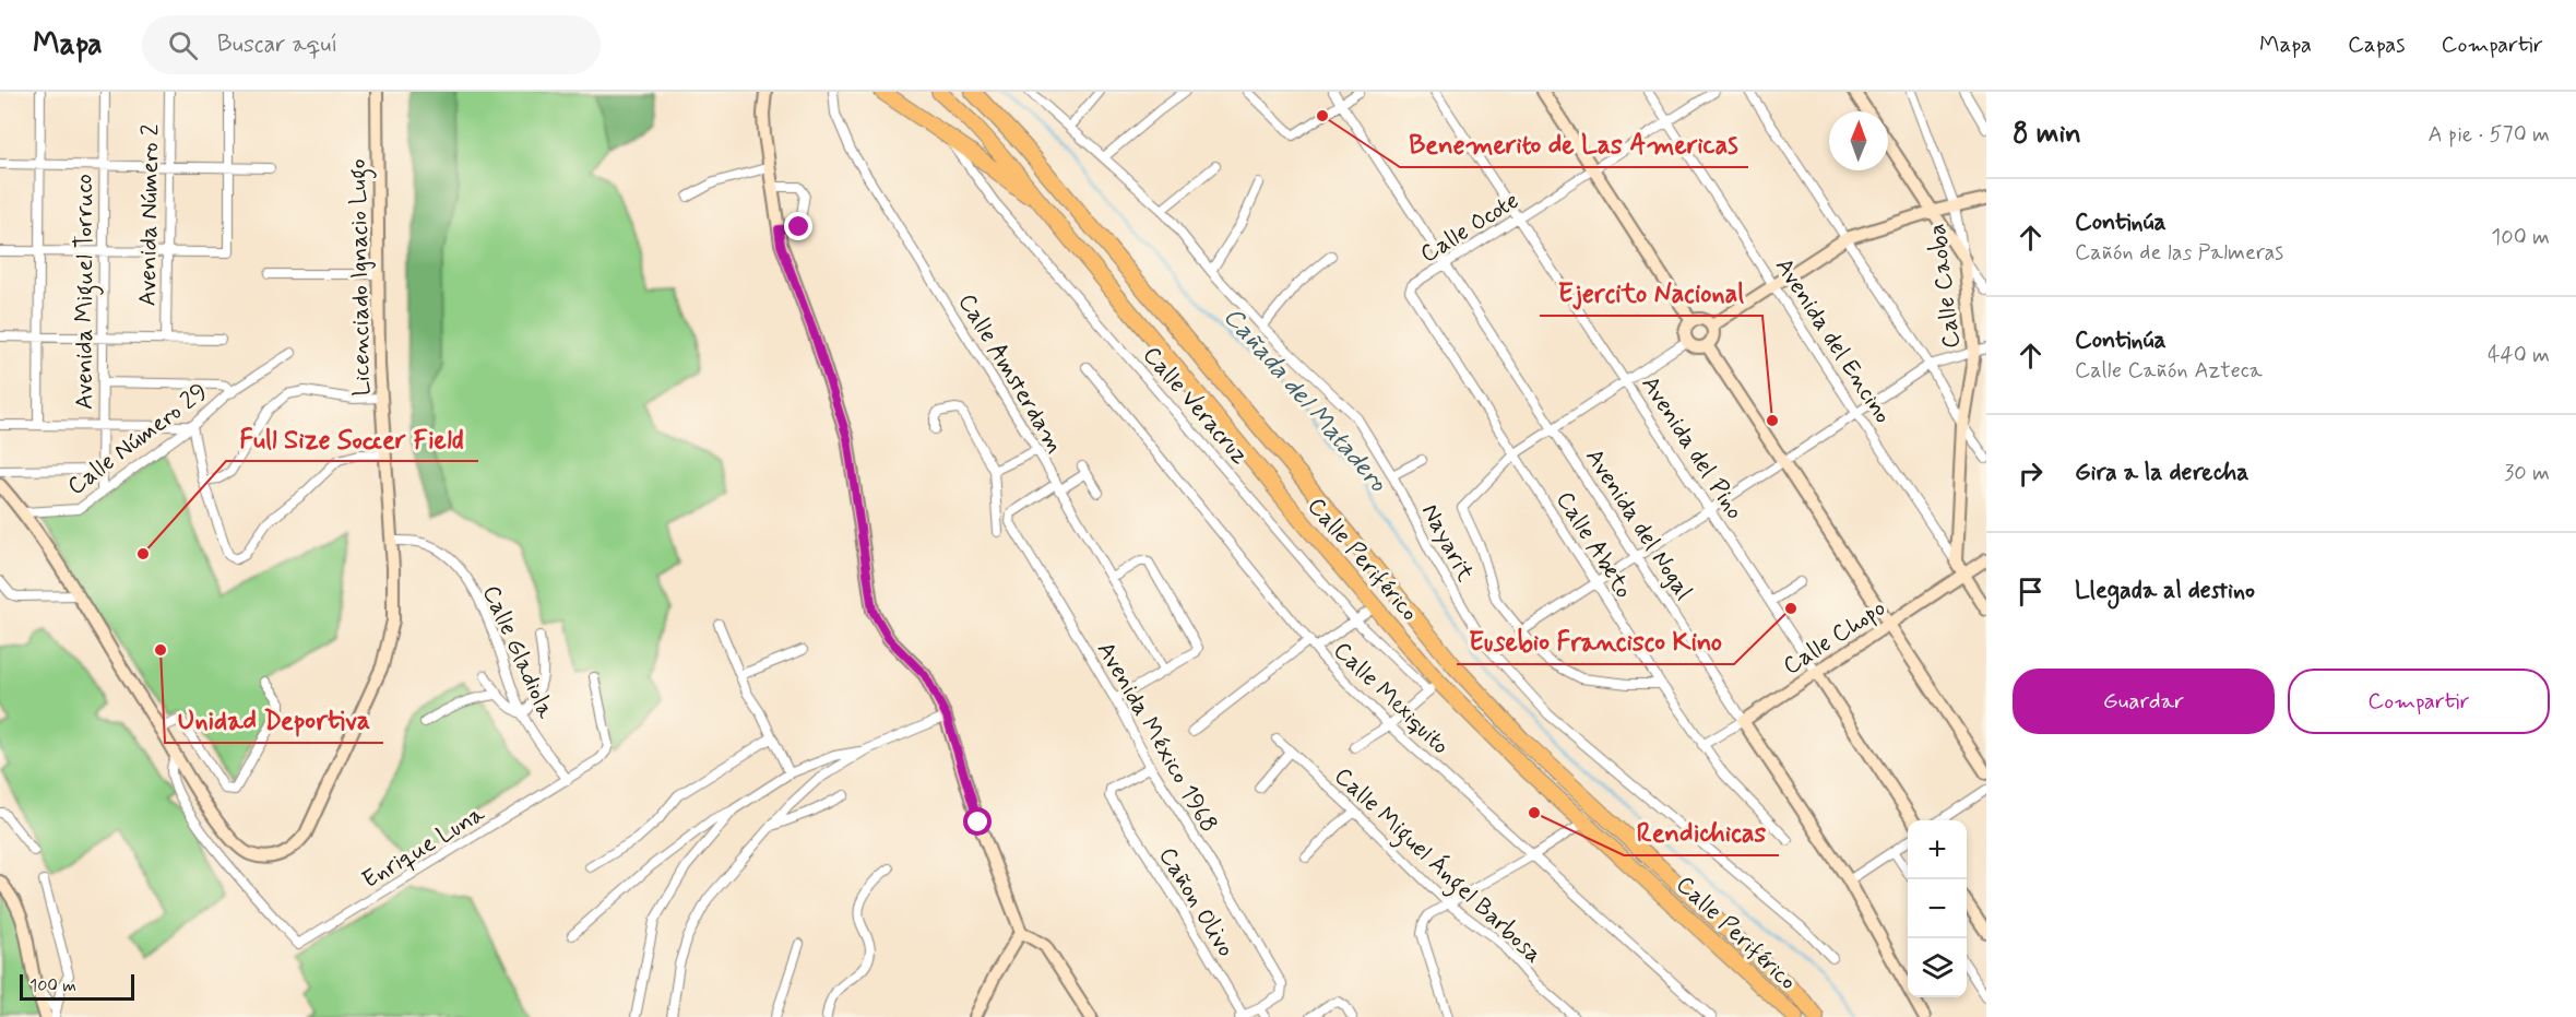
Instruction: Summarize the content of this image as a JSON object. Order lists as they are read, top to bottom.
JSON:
{
  "streets": {
    "highway": ["Calle Periférico"],
    "main road": [
      "Licenciado Ignacio Lugo",
      "Calle Caoba",
      "Avenida del Encino",
      "Avenida del Pino",
      "Avenida del Nogal",
      "Calle Chopo"
    ],
    "street": [
      "Avenida Número 2",
      "Calle Ocote",
      "Avenida Miguel Torruco",
      "Calle Amsterdam",
      "Calle Veracruz",
      "Calle Número 29",
      "Nayarit",
      "Calle Abeto",
      "Calle Gladiola",
      "Calle Mexiquito",
      "Avenida México 1968",
      "Enrique Luna",
      "Calle Miguel Ángel Barbosa",
      "Cañon Olivo"
    ]
  },
  "crossings": [
    ["Calle Ocote", "Avenida del Encino"],
    ["Calle Ocote", "Avenida del Pino"],
    ["Calle Ocote", "Avenida del Nogal"],
    ["Calle Ocote", "Calle Abeto"],
    ["Licenciado Ignacio Lugo", "Calle Número 29"],
    ["Licenciado Ignacio Lugo", "Calle Gladiola"],
    ["Licenciado Ignacio Lugo", "Enrique Luna"],
    ["Calle Caoba", "Avenida del Encino"],
    ["Avenida Miguel Torruco", "Calle Número 29"],
    ["Avenida del Encino", "Calle Chopo"],
    ["Calle Amsterdam", "Avenida México 1968"],
    ["Calle Veracruz", "Calle Periférico"],
    ["Avenida del Pino", "Calle Chopo"],
    ["Avenida del Nogal", "Calle Chopo"],
    ["Calle Abeto", "Calle Chopo"],
    ["Calle Gladiola", "Enrique Luna"],
    ["Avenida México 1968", "Cañon Olivo"]
  ],
  "water": ["Cañada del Matadero"],
  "places": [
    "Benemerito de Las Americas",
    "Ejercito Nacional",
    "Full Size Soccer Field",
    "Eusebio Francisco Kino",
    "Unidad Deportiva",
    "Rendichicas"
  ],
  "scale_bar": "100 m",
  "north": "top",
  "page": {
    "header": "Mapa",
    "search": "Buscar aquí",
    "nav": ["Mapa", "Capas", "Compartir"],
    "heading": ["8 min", "A pie · 570 m"],
    "list": [
      ["Continúa", "Cañón de las Palmeras", "100 m"],
      ["Continúa", "Calle Cañón Azteca", "440 m"],
      ["Gira a la derecha", "30 m"],
      "Llegada al destino"
    ],
    "buttons": ["Guardar", "Compartir"],
    "map_buttons": ["+", "−"],
    "scale": "100 m"
  }
}
